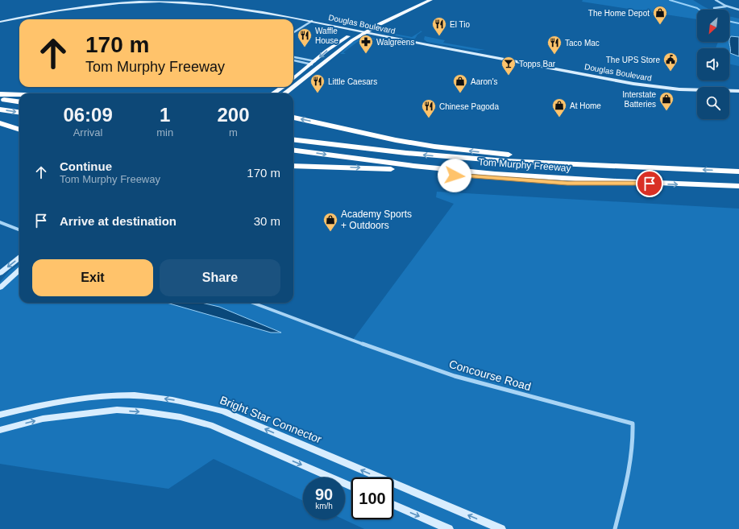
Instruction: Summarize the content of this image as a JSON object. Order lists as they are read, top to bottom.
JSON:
{
  "streets": {
    "highway": ["Tom Murphy Freeway"],
    "main road": ["Douglas Boulevard", "Bright Star Connector"],
    "street": ["Concourse Road"]
  },
  "places": {
    "shop": [
      "The Home Depot",
      "Aaron's",
      "Interstate Batteries",
      "At Home",
      "Academy Sports + Outdoors"
    ],
    "restaurant": [
      "El Tio",
      "Waffle House",
      "Taco Mac",
      "Little Caesars",
      "Chinese Pagoda"
    ],
    "pharmacy": ["Walgreens"],
    "public building": ["The UPS Store"],
    "bar": ["Topps Bar"]
  },
  "north": "bottom left",
  "page": {
    "turn": ["170 m", "Tom Murphy Freeway"],
    "eta": [
      "06:09",
      "Arrival",
      "1",
      "min",
      "200",
      "m"
    ],
    "list": [
      {
        "name": "Continue",
        "note": "Tom Murphy Freeway",
        "value": "170 m"
      },
      {
        "name": "Arrive at destination",
        "value": "30 m"
      }
    ],
    "buttons": ["Exit", "Share"],
    "speed": "90 km/h",
    "limit": "100"
  }
}
